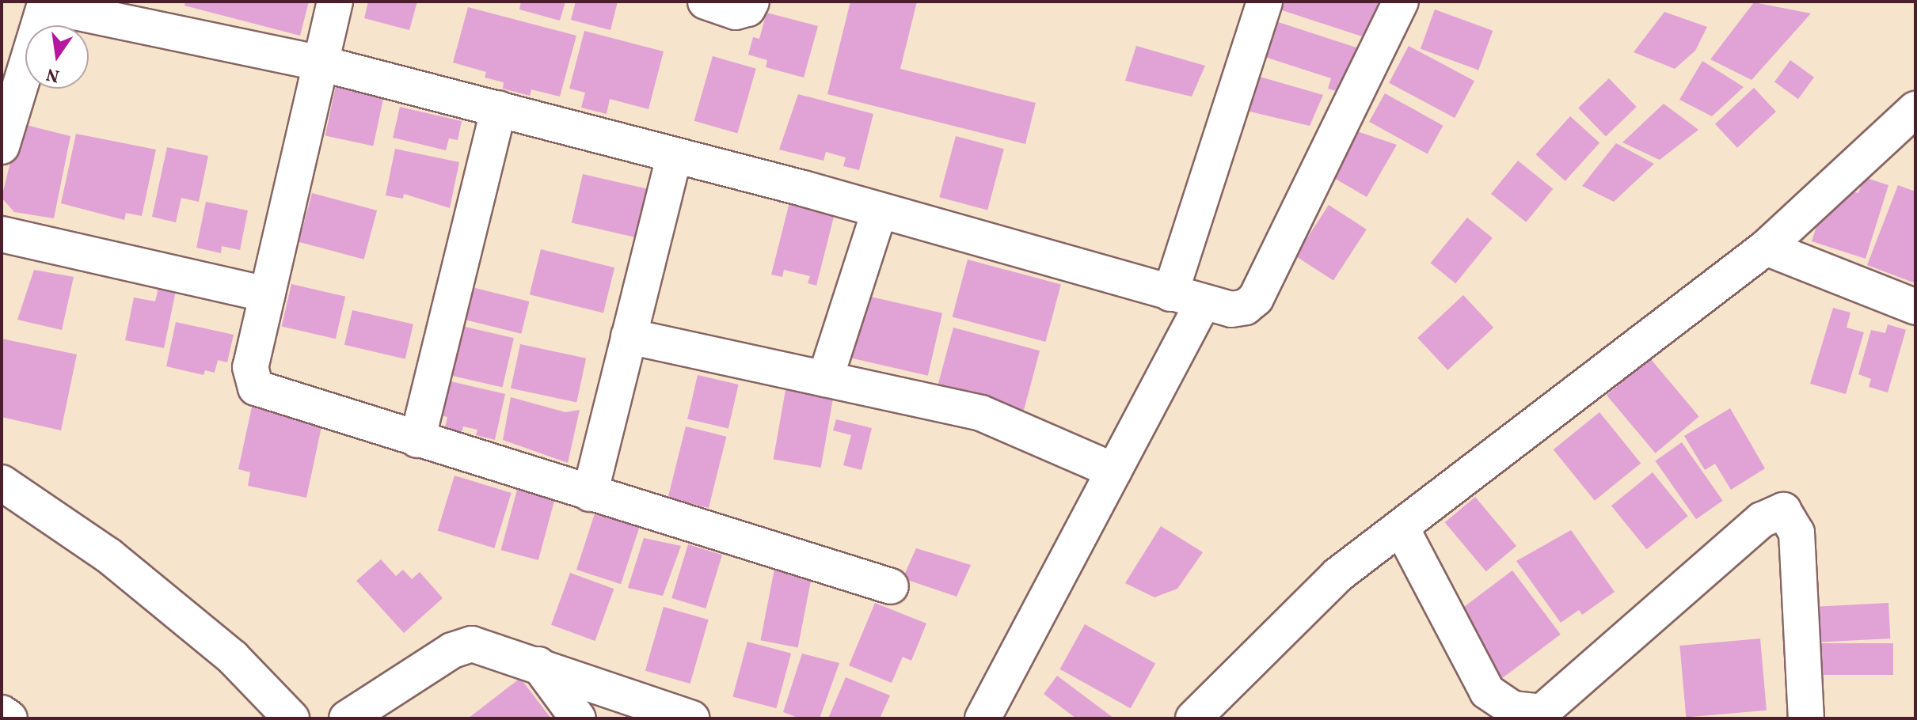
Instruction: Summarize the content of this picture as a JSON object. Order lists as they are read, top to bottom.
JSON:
{
  "north": "bottom"
}
